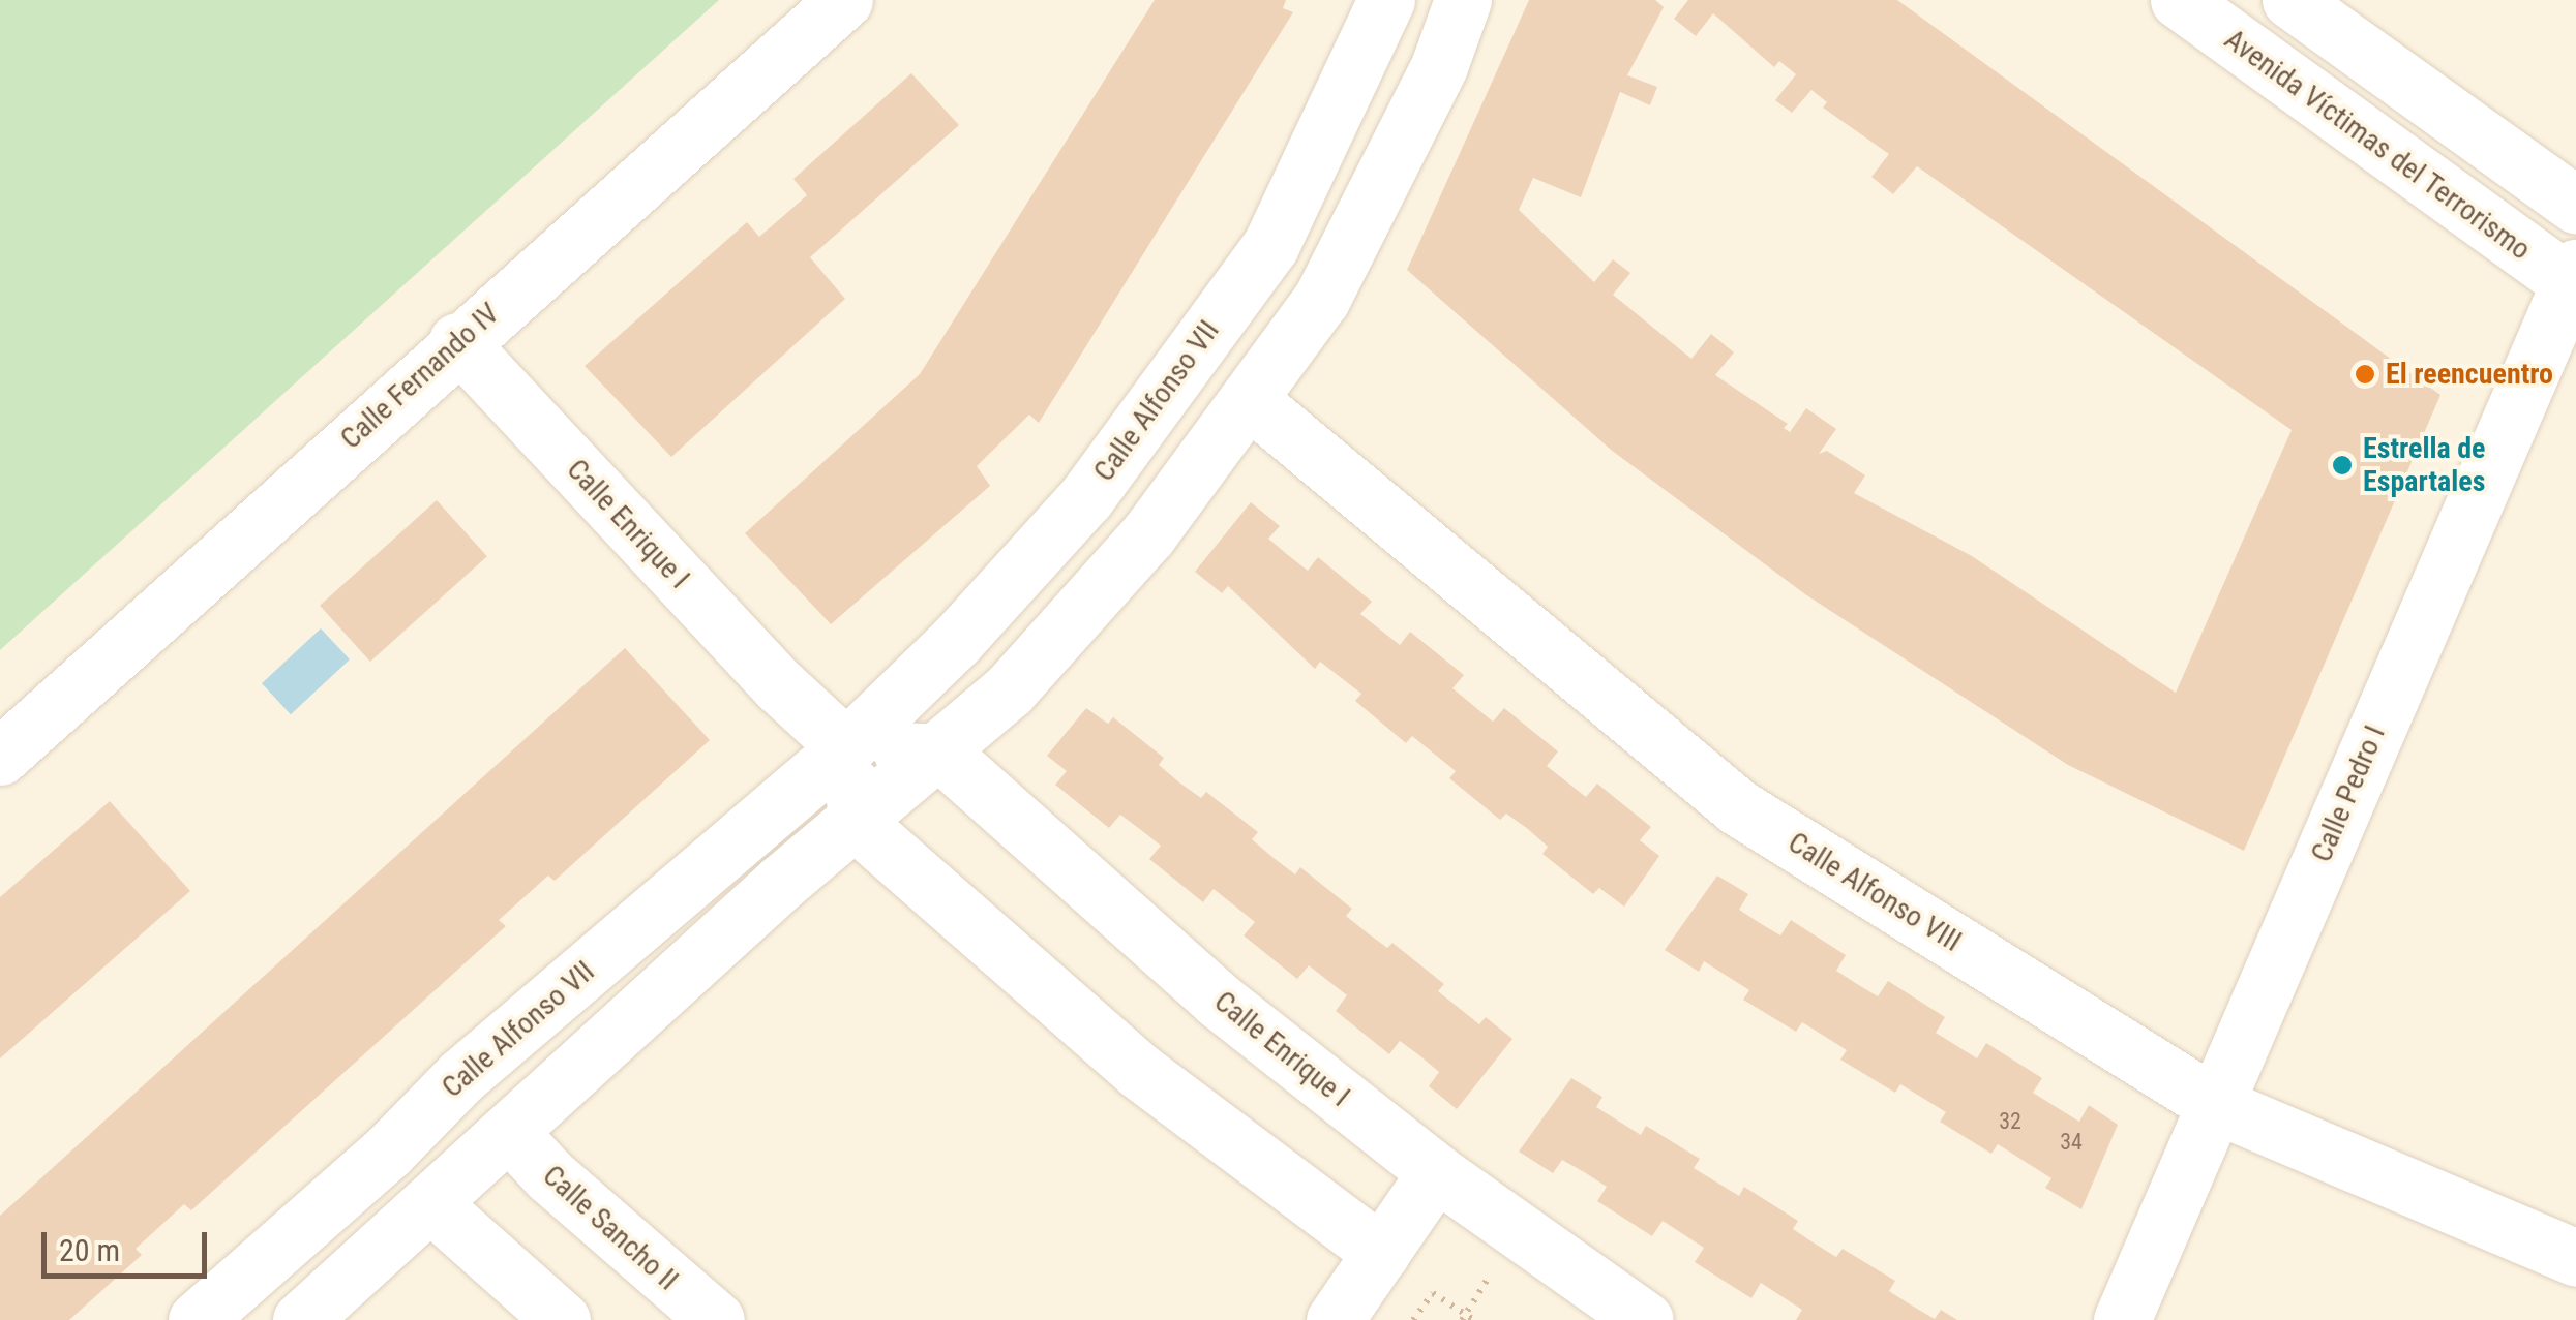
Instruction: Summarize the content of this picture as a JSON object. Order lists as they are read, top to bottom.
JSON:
{
  "streets": {
    "street": [
      "Avenida Víctimas del Terrorismo",
      "Calle Fernando IV",
      "Calle Alfonso VII",
      "Calle Enrique I",
      "Calle Pedro I",
      "Calle Alfonso VIII",
      "Calle Sancho II"
    ]
  },
  "crossings": [
    ["Avenida Víctimas del Terrorismo", "Calle Pedro I"],
    ["Calle Fernando IV", "Calle Enrique I"],
    ["Calle Alfonso VII", "Calle Enrique I"],
    ["Calle Pedro I", "Calle Alfonso VIII"]
  ],
  "places": ["El reencuentro", "Estrella de Espartales"],
  "house_numbers": ["32", "34"],
  "scale_bar": "20 m"
}
